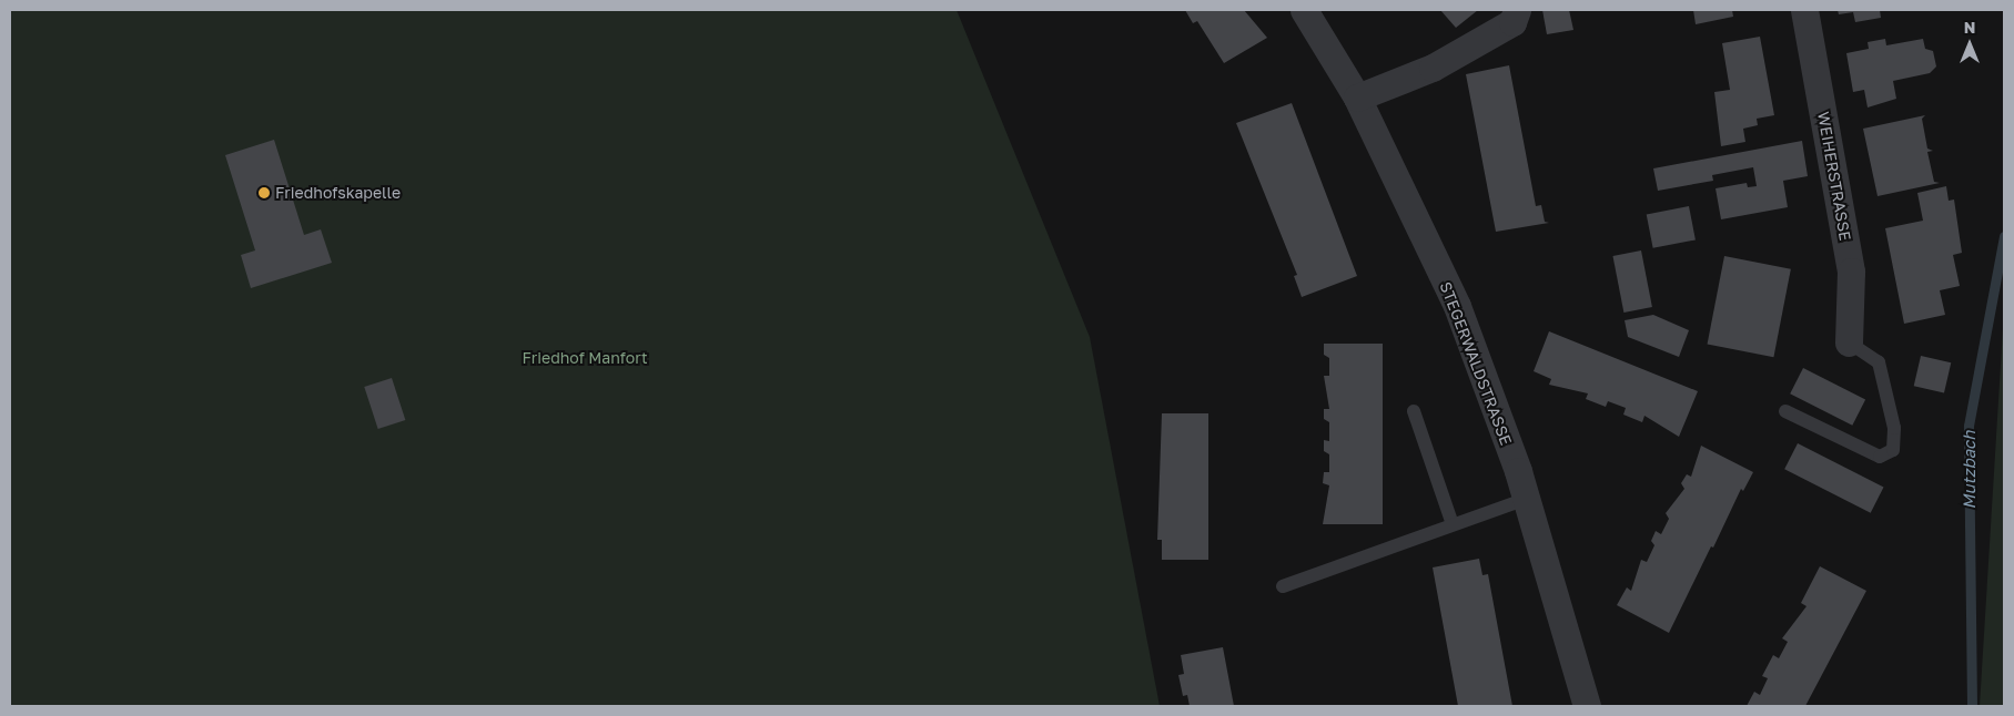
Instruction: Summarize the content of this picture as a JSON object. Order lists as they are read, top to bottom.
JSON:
{
  "streets": {
    "street": ["WEIHERSTRASSE", "STEGERWALDSTRASSE"]
  },
  "water": ["Mutzbach"],
  "parks": ["Friedhof Manfort"],
  "places": ["Friedhofskapelle"],
  "north": "top"
}
